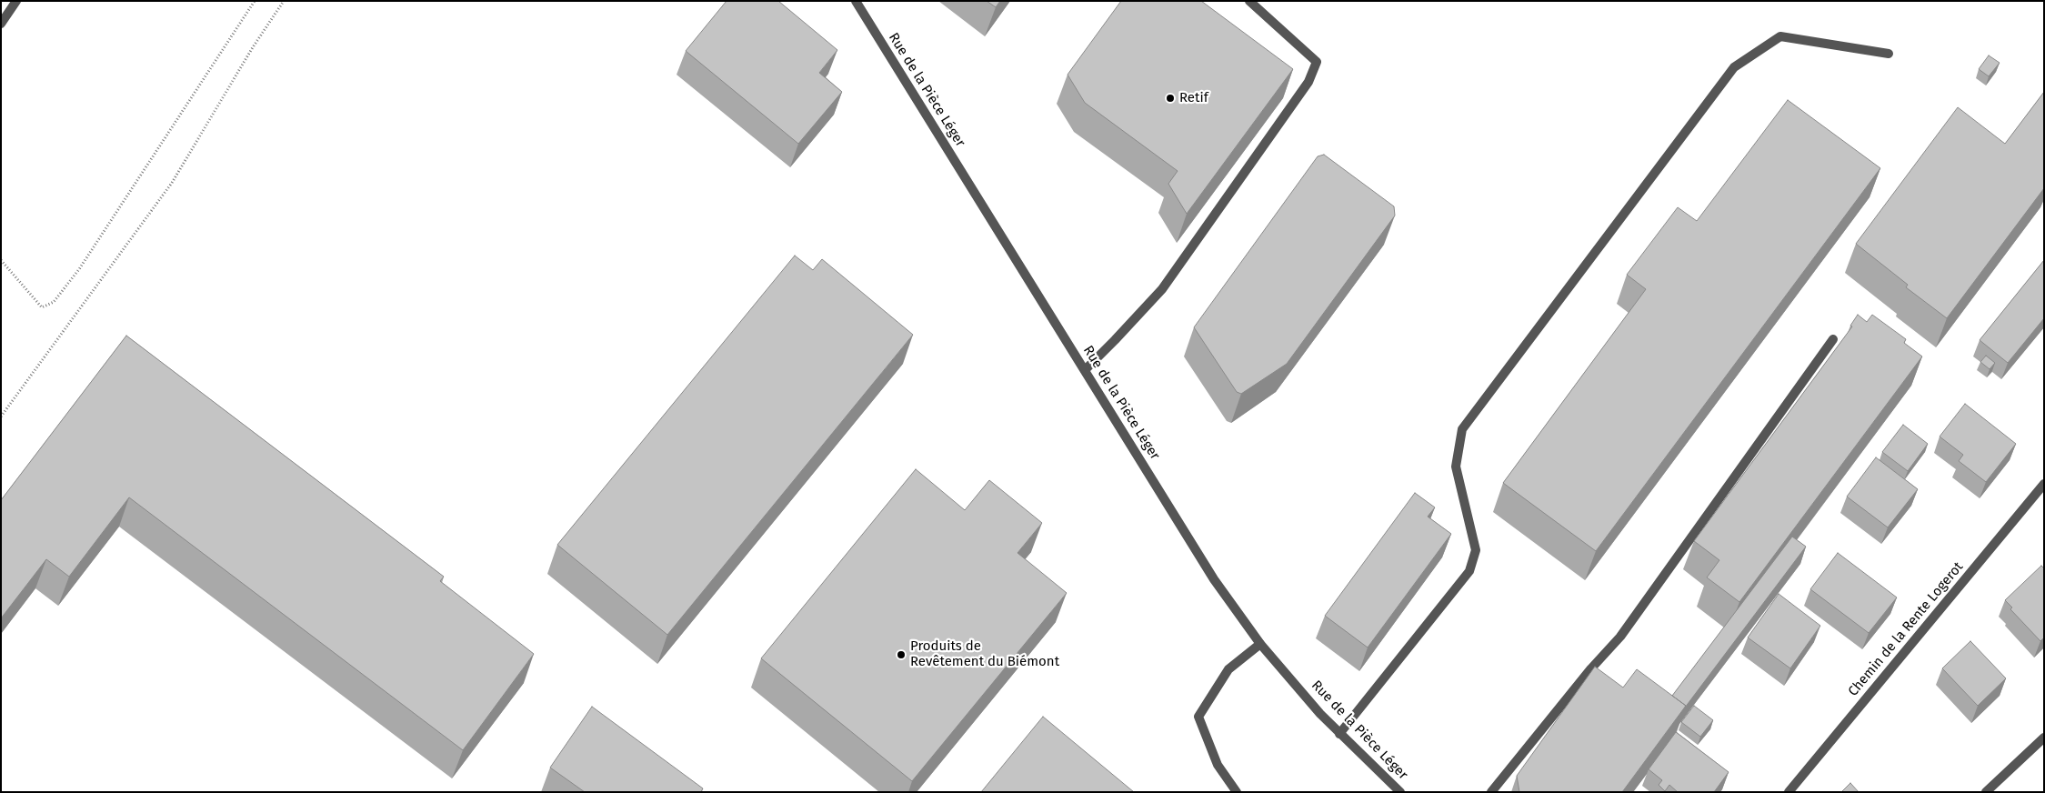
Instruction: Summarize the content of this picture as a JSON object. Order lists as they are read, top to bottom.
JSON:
{
  "streets": {
    "street": ["Rue de la Pièce Léger", "Chemin de la Rente Logerot"]
  },
  "places": ["Retif", "Produits de Revêtement du Biémont"]
}
